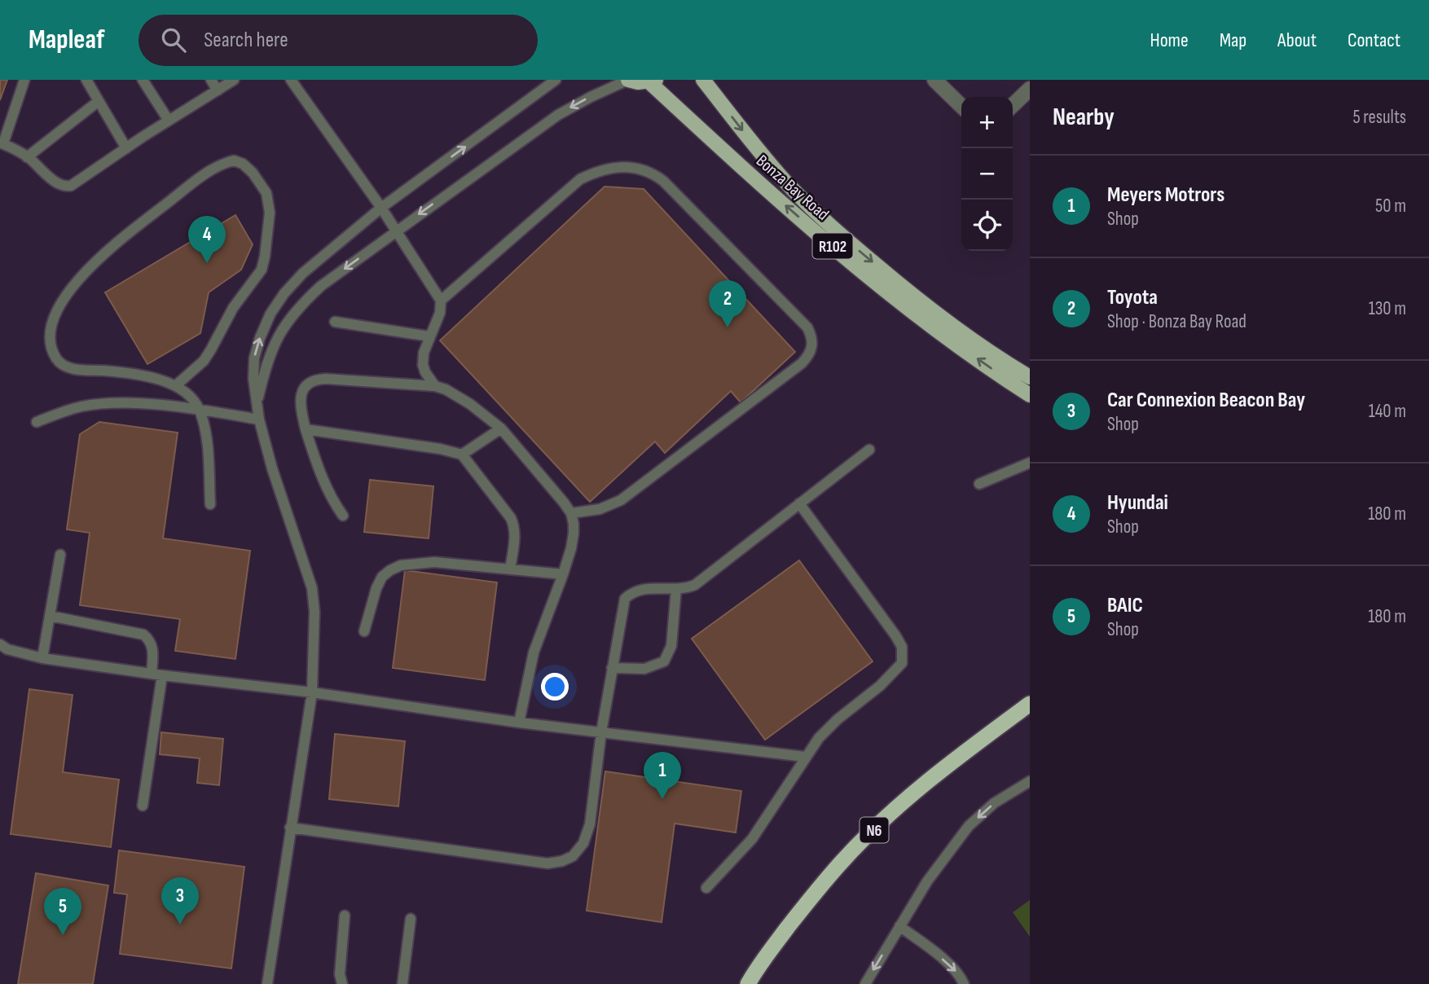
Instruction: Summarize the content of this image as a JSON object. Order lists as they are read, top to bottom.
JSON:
{
  "streets": {
    "highway": ["N6"],
    "main road": ["Bonza Bay Road", "R102"]
  },
  "page": {
    "header": "Mapleaf",
    "search": "Search here",
    "nav": [
      "Home",
      "Map",
      "About",
      "Contact"
    ],
    "heading": ["Nearby", "5 results"],
    "map_buttons": ["+", "−"],
    "list": [
      {
        "mark": "1",
        "name": "Meyers Motrors",
        "note": "Shop",
        "value": "50 m"
      },
      {
        "mark": "2",
        "name": "Toyota",
        "note": "Shop · Bonza Bay Road",
        "value": "130 m"
      },
      {
        "mark": "3",
        "name": "Car Connexion Beacon Bay",
        "note": "Shop",
        "value": "140 m"
      },
      {
        "mark": "4",
        "name": "Hyundai",
        "note": "Shop",
        "value": "180 m"
      },
      {
        "mark": "5",
        "name": "BAIC",
        "note": "Shop",
        "value": "180 m"
      }
    ],
    "pins": [
      "4",
      "2",
      "1",
      "3",
      "5"
    ]
  }
}
